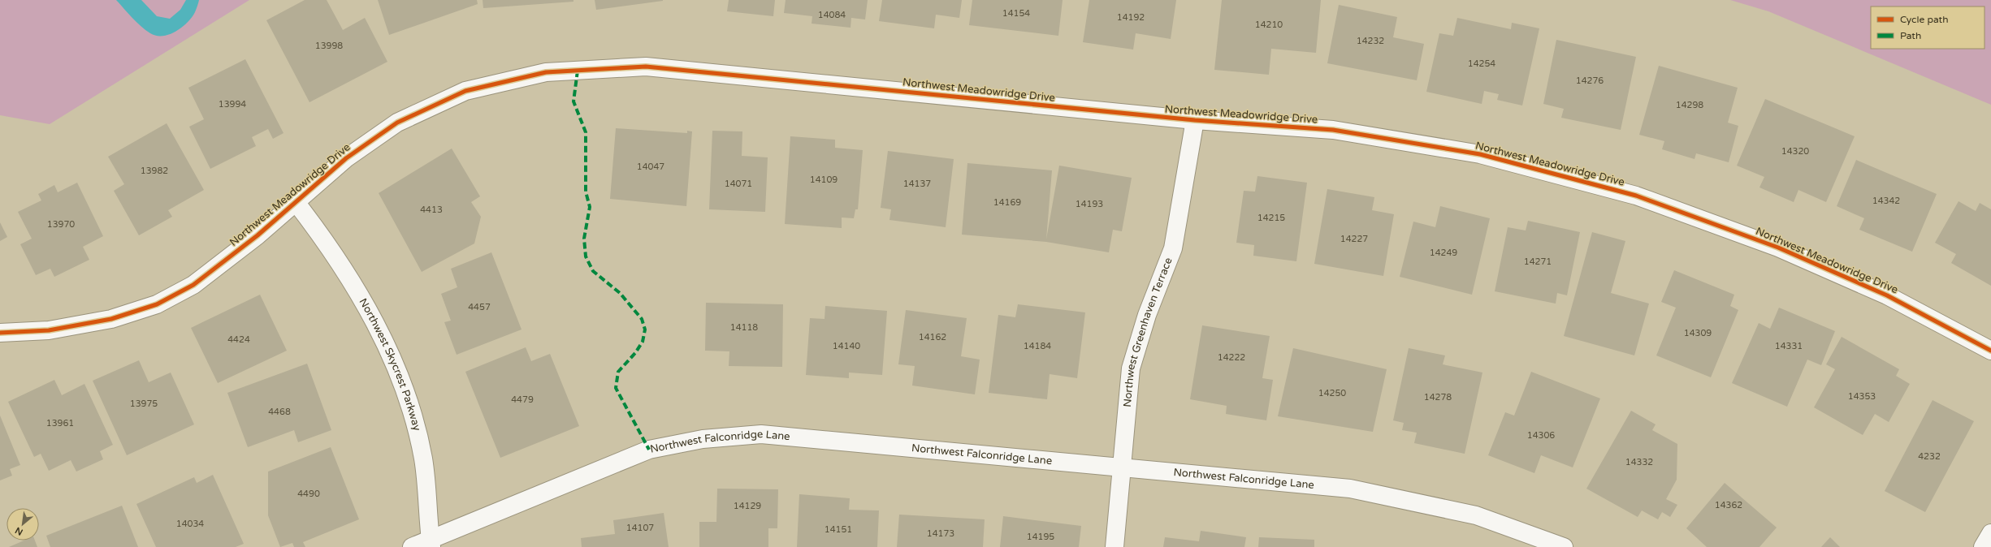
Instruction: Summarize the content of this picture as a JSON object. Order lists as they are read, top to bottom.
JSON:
{
  "streets": {
    "street": [
      "Northwest Meadowridge Drive",
      "Northwest Greenhaven Terrace",
      "Northwest Skycrest Parkway",
      "Northwest Falconridge Lane"
    ]
  },
  "crossings": [
    ["Northwest Meadowridge Drive", "Northwest Greenhaven Terrace"],
    ["Northwest Meadowridge Drive", "Northwest Skycrest Parkway"],
    ["Northwest Greenhaven Terrace", "Northwest Falconridge Lane"],
    ["Northwest Skycrest Parkway", "Northwest Falconridge Lane"]
  ],
  "house_numbers": [
    "14154",
    "14084",
    "14192",
    "14210",
    "14232",
    "13998",
    "14254",
    "14276",
    "13994",
    "14298",
    "14320",
    "14047",
    "13982",
    "14109",
    "14071",
    "14137",
    "14342",
    "14169",
    "14193",
    "4413",
    "14215",
    "13970",
    "14227",
    "14249",
    "14271",
    "4457",
    "14118",
    "14309",
    "14162",
    "4424",
    "14140",
    "14184",
    "14331",
    "14222",
    "14250",
    "14353",
    "14278",
    "4479",
    "13975",
    "4468",
    "13961",
    "14306",
    "4232",
    "14332",
    "4490",
    "14362",
    "14129",
    "14034",
    "14107",
    "14151",
    "14173",
    "14195"
  ],
  "legend": ["Cycle path", "Path"],
  "north": "bottom left"
}
